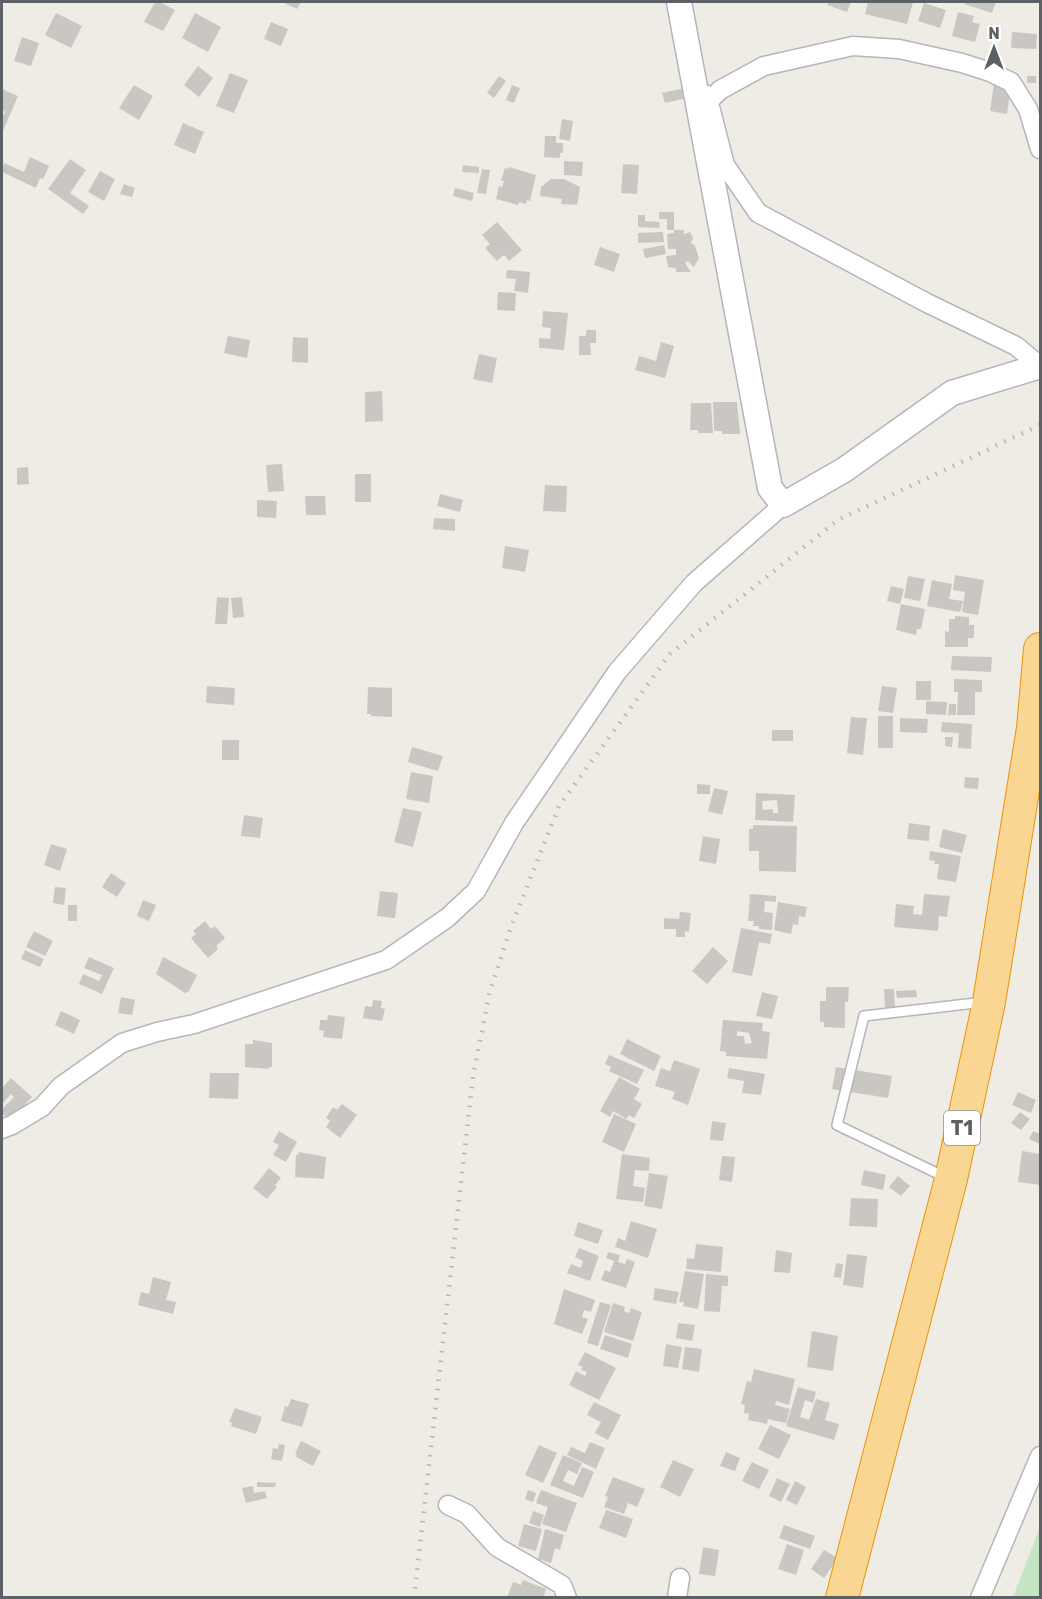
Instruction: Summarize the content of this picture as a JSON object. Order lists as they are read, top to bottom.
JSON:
{
  "streets": {
    "highway": ["T1"]
  },
  "north": "top"
}
